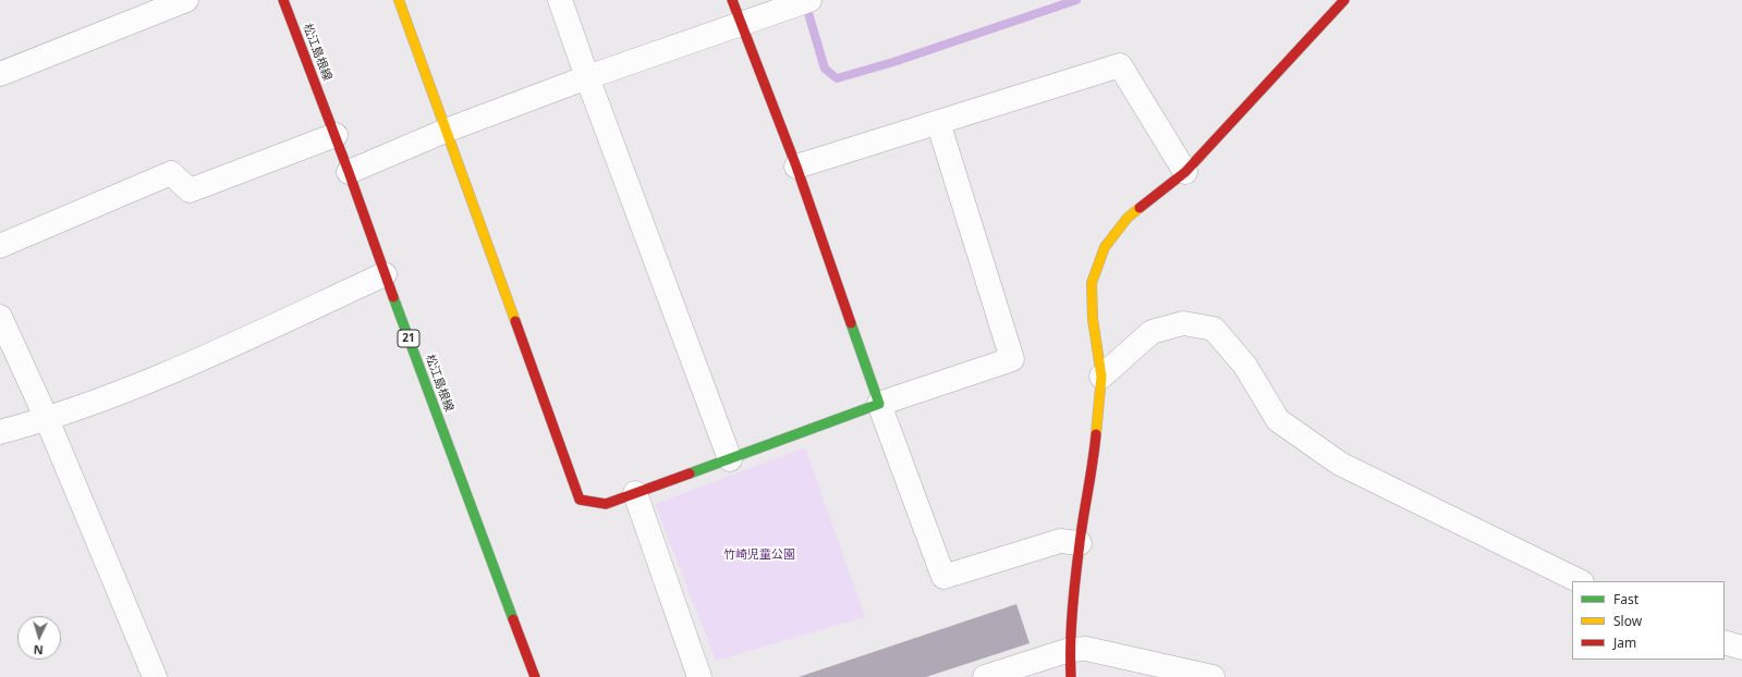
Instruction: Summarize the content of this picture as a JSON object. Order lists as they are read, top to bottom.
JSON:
{
  "streets": {
    "street": ["松江島根線", "21"]
  },
  "parks": ["竹崎児童公園"],
  "legend": ["Fast", "Slow", "Jam"],
  "north": "bottom"
}
